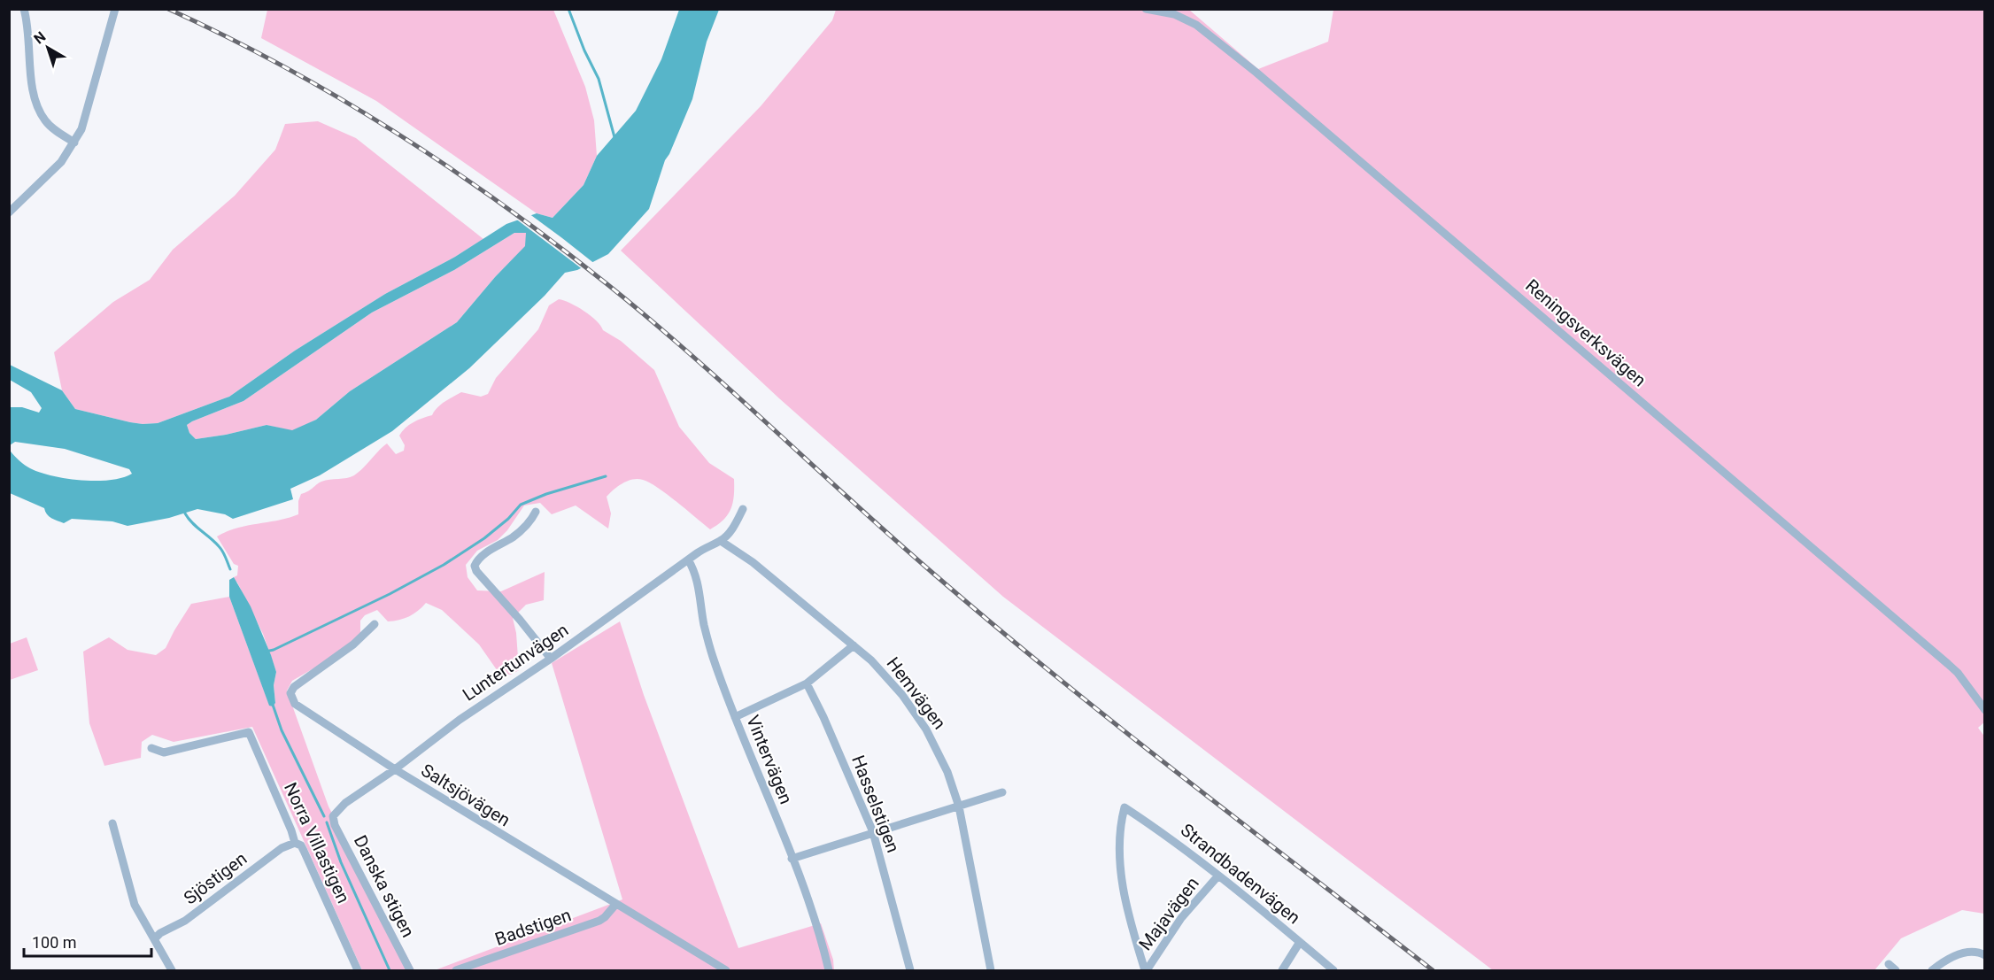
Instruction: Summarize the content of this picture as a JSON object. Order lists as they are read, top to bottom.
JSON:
{
  "streets": {
    "street": [
      "Reningsverksvägen",
      "Luntertunvägen",
      "Hemvägen",
      "Vintervägen",
      "Saltsjövägen",
      "Hasselstigen",
      "Norra Villastigen",
      "Strandbadenvägen",
      "Sjöstigen",
      "Danska stigen",
      "Majavägen",
      "Badstigen"
    ]
  },
  "crossings": [
    ["Luntertunvägen", "Hemvägen"],
    ["Luntertunvägen", "Vintervägen"],
    ["Luntertunvägen", "Saltsjövägen"],
    ["Luntertunvägen", "Danska stigen"],
    ["Saltsjövägen", "Badstigen"],
    ["Norra Villastigen", "Sjöstigen"],
    ["Strandbadenvägen", "Majavägen"]
  ],
  "scale_bar": "100 m",
  "north": "top left"
}
